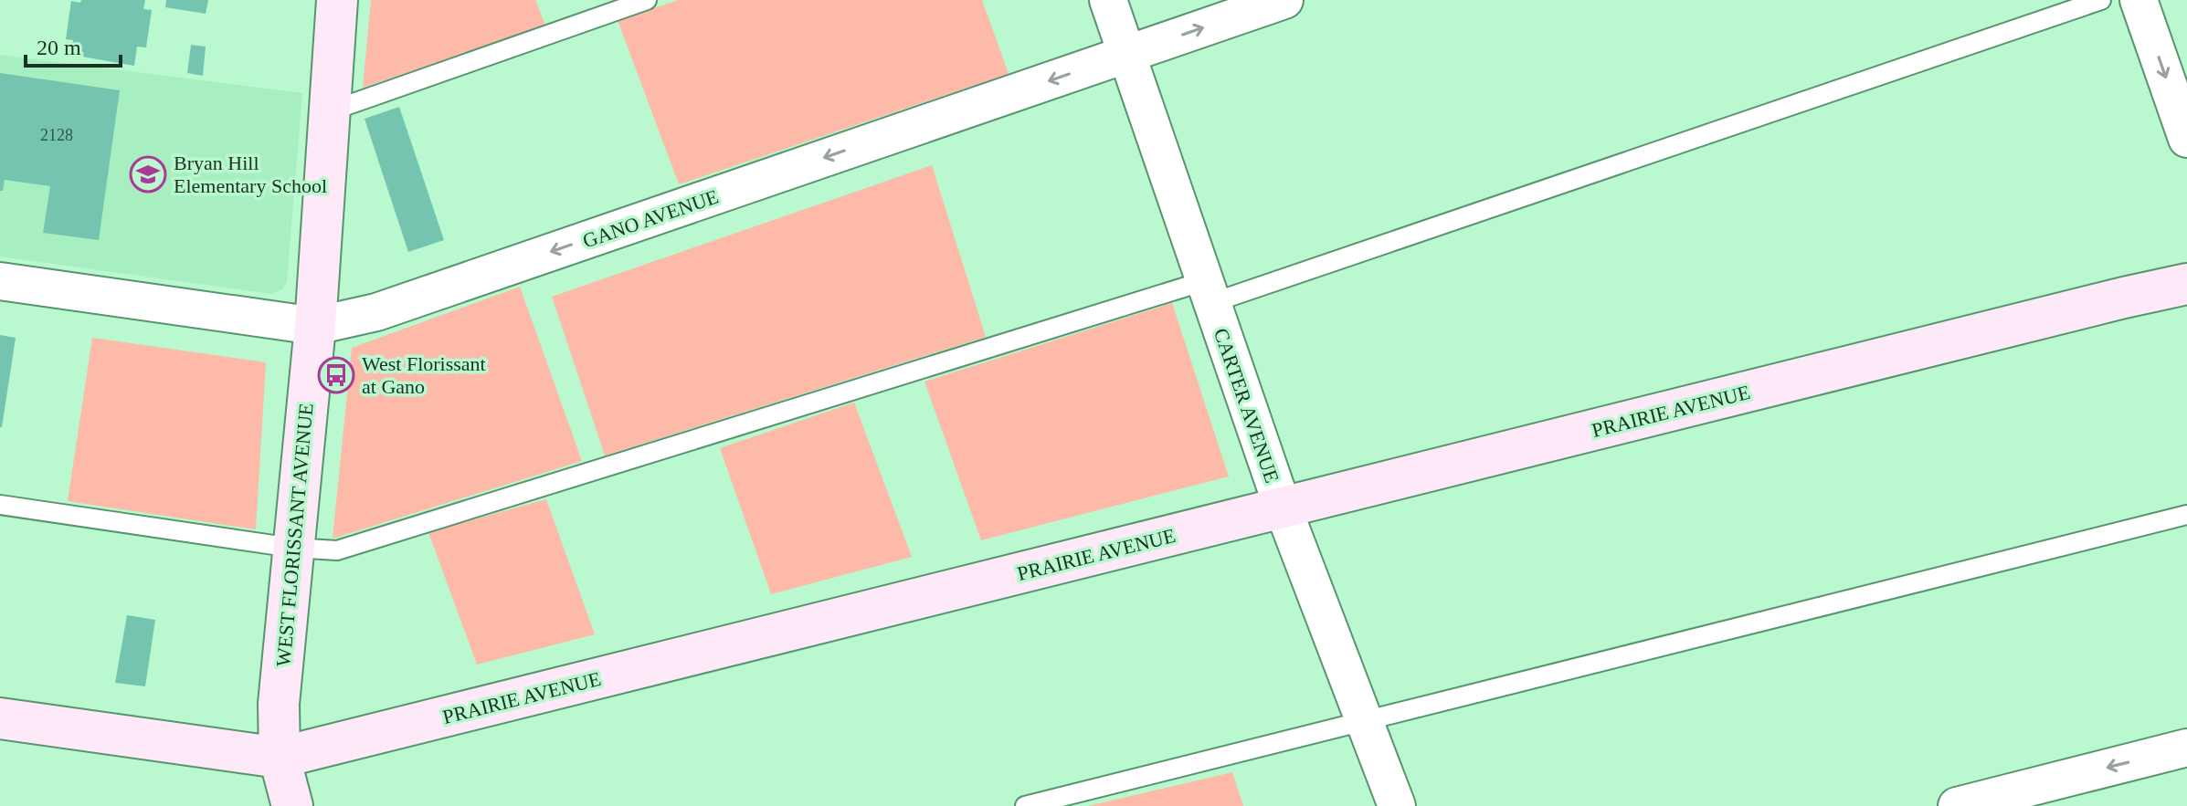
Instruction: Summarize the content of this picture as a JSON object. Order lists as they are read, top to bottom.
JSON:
{
  "streets": {
    "street": [
      "GANO AVENUE",
      "CARTER AVENUE",
      "PRAIRIE AVENUE",
      "WEST FLORISSANT AVENUE"
    ]
  },
  "crossings": [
    ["GANO AVENUE", "CARTER AVENUE"],
    ["GANO AVENUE", "WEST FLORISSANT AVENUE"],
    ["CARTER AVENUE", "PRAIRIE AVENUE"],
    ["PRAIRIE AVENUE", "WEST FLORISSANT AVENUE"]
  ],
  "places": {
    "school or university": ["Bryan Hill Elementary School"],
    "bus stop": ["West Florissant at Gano"]
  },
  "house_numbers": ["2128"],
  "scale_bar": "20 m"
}
